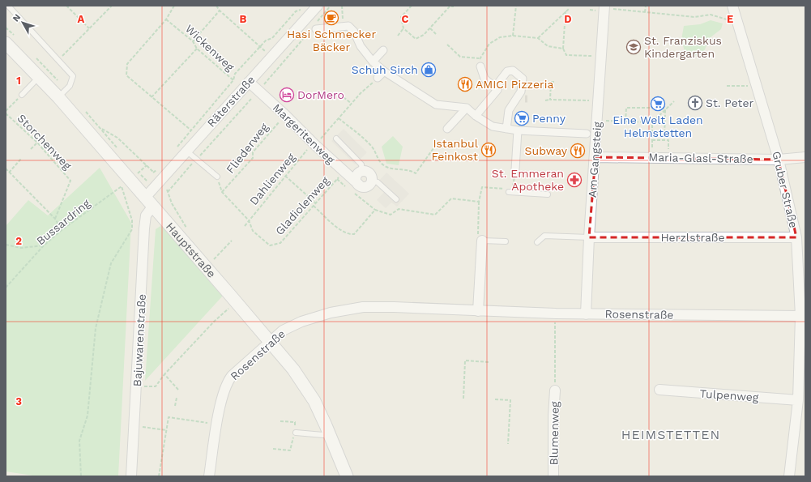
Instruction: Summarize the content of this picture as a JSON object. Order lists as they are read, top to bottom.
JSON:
{
  "streets": {
    "street": [
      "Räterstraße",
      "Margeritenweg",
      "Maria-Glasl-Straße",
      "Am Gangsteig",
      "Gruber Straße",
      "Herzlstraße",
      "Hauptstraße",
      "Rosenstraße",
      "Bajuwarenstraße",
      "Tulpenweg",
      "Blumenweg"
    ],
    "path": [
      "Wickenweg",
      "Storchenweg",
      "Fliederweg",
      "Dahlienweg",
      "Gladiolenweg",
      "Bussardring"
    ]
  },
  "crossings": [
    ["Räterstraße", "Margeritenweg"],
    ["Räterstraße", "Hauptstraße"],
    ["Räterstraße", "Bajuwarenstraße"],
    ["Margeritenweg", "Fliederweg"],
    ["Margeritenweg", "Dahlienweg"],
    ["Margeritenweg", "Gladiolenweg"],
    ["Maria-Glasl-Straße", "Am Gangsteig"],
    ["Maria-Glasl-Straße", "Gruber Straße"],
    ["Am Gangsteig", "Herzlstraße"],
    ["Am Gangsteig", "Rosenstraße"],
    ["Dahlienweg", "Gladiolenweg"],
    ["Gruber Straße", "Herzlstraße"],
    ["Gruber Straße", "Rosenstraße"],
    ["Gruber Straße", "Tulpenweg"],
    ["Hauptstraße", "Rosenstraße"],
    ["Hauptstraße", "Bajuwarenstraße"]
  ],
  "districts": ["HEIMSTETTEN"],
  "places": {
    "cafe": ["Hasi Schmecker Bäcker"],
    "school or university": ["St. Franziskus Kindergarten"],
    "shop": ["Schuh Sirch"],
    "restaurant": ["AMICI Pizzeria", "Istanbul Feinkost", "Subway"],
    "hotel": ["DorMero"],
    "church": ["St. Peter"],
    "supermarket": ["Eine Welt Laden Helmstetten", "Penny"],
    "pharmacy": ["St. Emmeran Apotheke"]
  },
  "north": "top left",
  "grid": {
    "columns": [
      "A",
      "B",
      "C",
      "D",
      "E"
    ],
    "rows": ["1", "2", "3"]
  }
}
